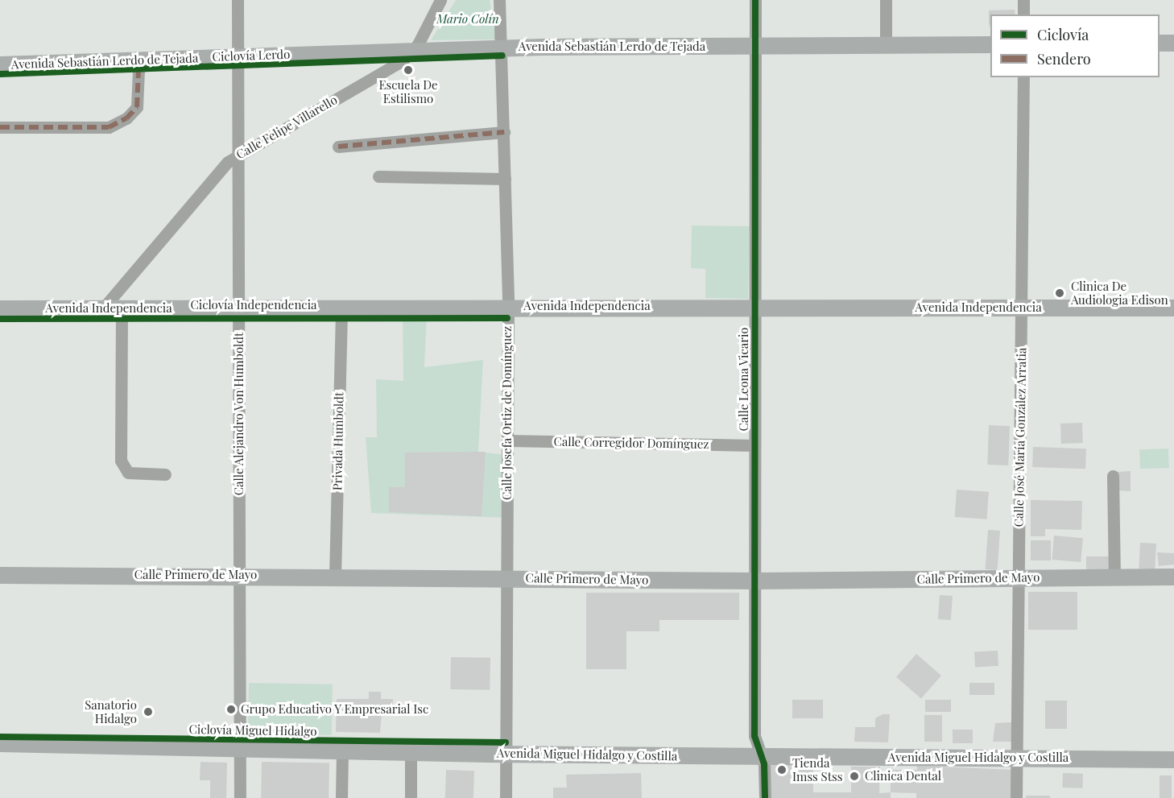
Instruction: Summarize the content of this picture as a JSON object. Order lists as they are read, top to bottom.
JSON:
{
  "streets": {
    "main road": [
      "Avenida Sebastián Lerdo de Tejada",
      "Avenida Independencia",
      "Calle Primero de Mayo",
      "Avenida Miguel Hidalgo y Costilla"
    ],
    "street": [
      "Calle Felipe Villarello",
      "Calle Leona Vicario",
      "Calle Josefa Ortiz de Domínguez",
      "Calle Alejandro Von Humboldt",
      "Calle José María González Arratia",
      "Privada Humboldt",
      "Calle Corregidor Domínguez"
    ],
    "cycle path": ["Ciclovía Lerdo", "Ciclovía Independencia", "Ciclovía Miguel Hidalgo"]
  },
  "crossings": [
    ["Avenida Sebastián Lerdo de Tejada", "Calle Felipe Villarello"],
    ["Avenida Sebastián Lerdo de Tejada", "Calle Leona Vicario"],
    ["Avenida Sebastián Lerdo de Tejada", "Calle Josefa Ortiz de Domínguez"],
    ["Avenida Sebastián Lerdo de Tejada", "Calle Alejandro Von Humboldt"],
    ["Calle Felipe Villarello", "Avenida Independencia"],
    ["Calle Felipe Villarello", "Calle Alejandro Von Humboldt"],
    ["Avenida Independencia", "Calle Leona Vicario"],
    ["Avenida Independencia", "Calle Josefa Ortiz de Domínguez"],
    ["Avenida Independencia", "Calle Alejandro Von Humboldt"],
    ["Avenida Independencia", "Calle José María González Arratia"],
    ["Avenida Independencia", "Privada Humboldt"],
    ["Calle Leona Vicario", "Calle Corregidor Domínguez"],
    ["Calle Leona Vicario", "Calle Primero de Mayo"],
    ["Calle Leona Vicario", "Avenida Miguel Hidalgo y Costilla"],
    ["Calle Josefa Ortiz de Domínguez", "Calle Corregidor Domínguez"],
    ["Calle Josefa Ortiz de Domínguez", "Calle Primero de Mayo"],
    ["Calle Josefa Ortiz de Domínguez", "Avenida Miguel Hidalgo y Costilla"],
    ["Calle Alejandro Von Humboldt", "Calle Primero de Mayo"],
    ["Calle Alejandro Von Humboldt", "Avenida Miguel Hidalgo y Costilla"],
    ["Calle José María González Arratia", "Calle Primero de Mayo"],
    ["Calle José María González Arratia", "Avenida Miguel Hidalgo y Costilla"],
    ["Privada Humboldt", "Calle Primero de Mayo"]
  ],
  "parks": ["Mario Colín"],
  "places": [
    "Escuela De Estilismo",
    "Clinica De Audiologia Edison",
    "Grupo Educativo Y Empresarial Isc",
    "Sanatorio Hidalgo",
    "Tienda Imss Stss",
    "Clinica Dental"
  ],
  "legend": ["Ciclovía", "Sendero"]
}
